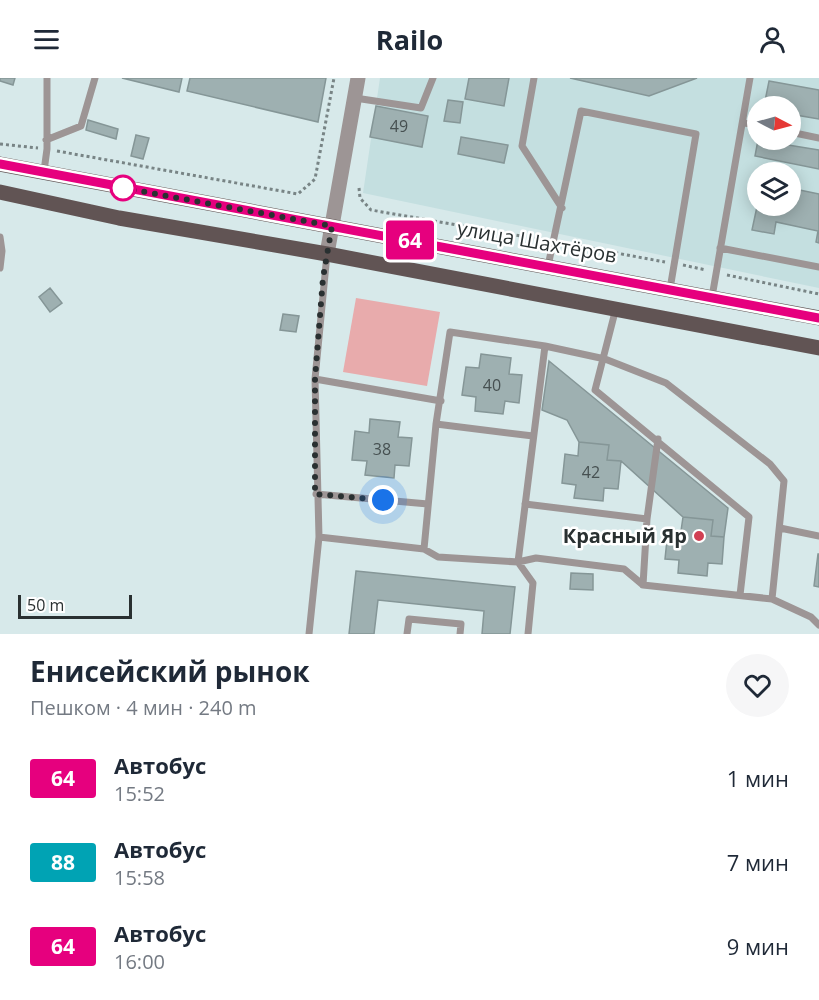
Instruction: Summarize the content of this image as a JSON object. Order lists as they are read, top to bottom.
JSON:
{
  "streets": {
    "main road": ["улица Шахтёров"]
  },
  "places": ["Красный Яр"],
  "lines": ["bus line 64"],
  "house_numbers": [
    "49",
    "40",
    "38",
    "42"
  ],
  "scale_bar": "50 m",
  "north": "right",
  "page": {
    "header": "Railo",
    "on_map": "64",
    "scale": "50 m",
    "heading": ["Енисейский рынок", "Пешком · 4 мин · 240 m"],
    "list": [
      {
        "mark": "64",
        "name": "Автобус",
        "note": "15:52",
        "value": "1 мин"
      },
      {
        "mark": "88",
        "name": "Автобус",
        "note": "15:58",
        "value": "7 мин"
      },
      {
        "mark": "64",
        "name": "Автобус",
        "note": "16:00",
        "value": "9 мин"
      }
    ]
  }
}
